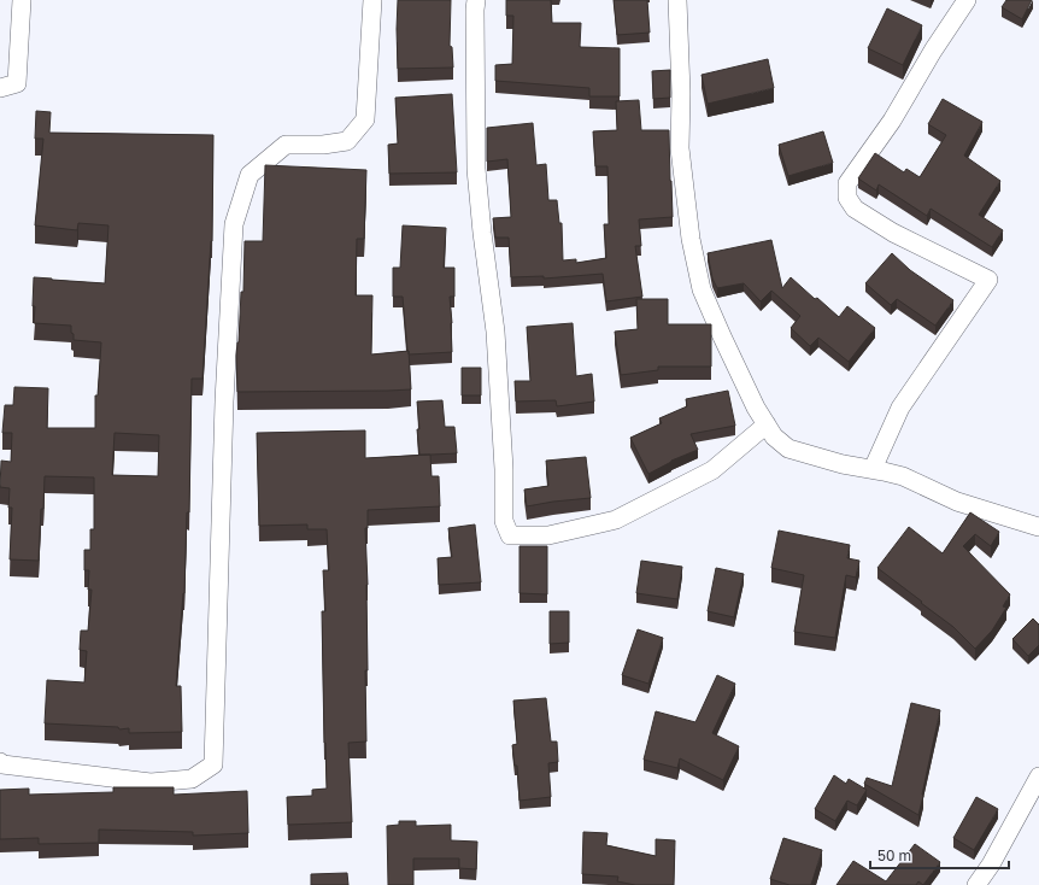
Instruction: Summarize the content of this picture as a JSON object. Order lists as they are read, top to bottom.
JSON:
{
  "scale_bar": "50 m"
}
